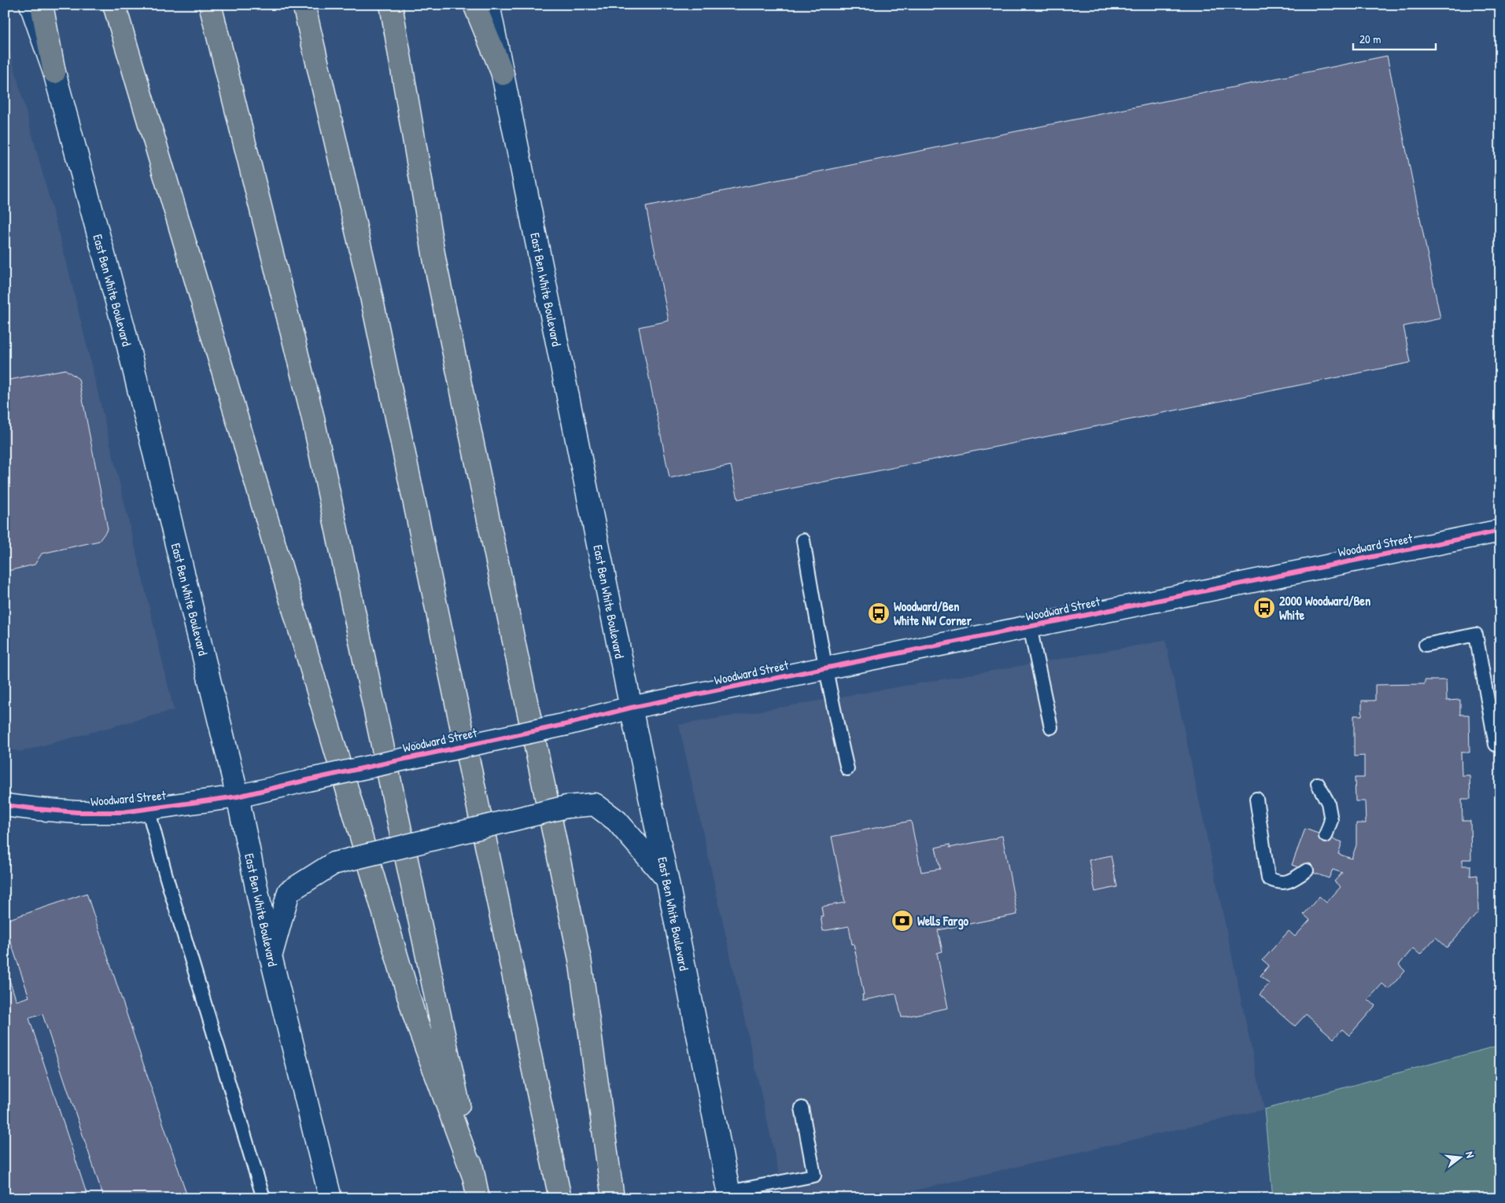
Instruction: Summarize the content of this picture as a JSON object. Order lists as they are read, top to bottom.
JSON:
{
  "streets": {
    "main road": ["East Ben White Boulevard", "Woodward Street"]
  },
  "crossings": [
    ["East Ben White Boulevard", "Woodward Street"]
  ],
  "places": {
    "bus stop": ["2000 Woodward/Ben White", "Woodward/Ben White NW Corner"],
    "bank": ["Wells Fargo"]
  },
  "scale_bar": "20 m",
  "north": "right"
}
